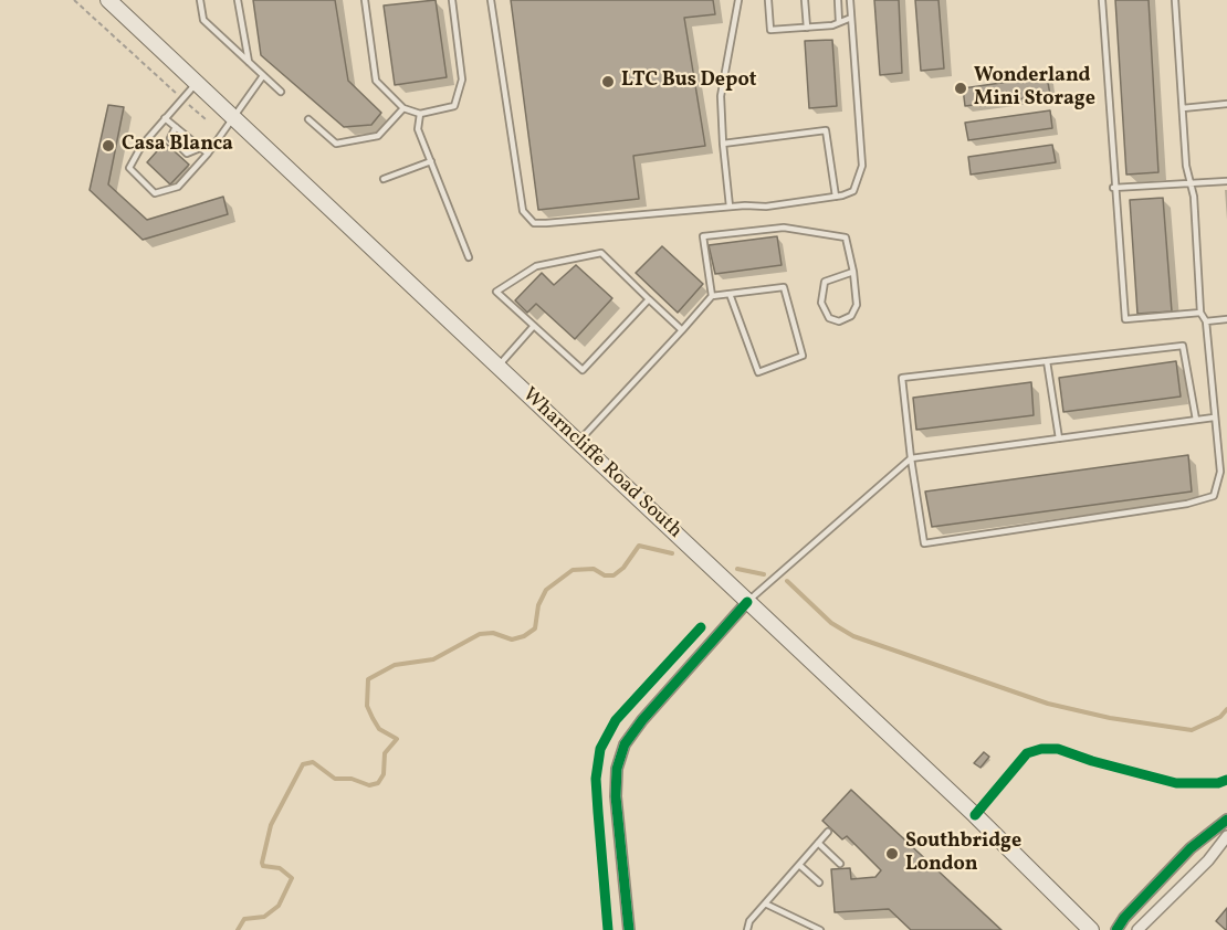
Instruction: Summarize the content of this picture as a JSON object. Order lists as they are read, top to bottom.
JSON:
{
  "streets": {
    "main road": ["Wharncliffe Road South"]
  },
  "places": [
    "LTC Bus Depot",
    "Wonderland Mini Storage",
    "Casa Blanca",
    "Southbridge London"
  ]
}
